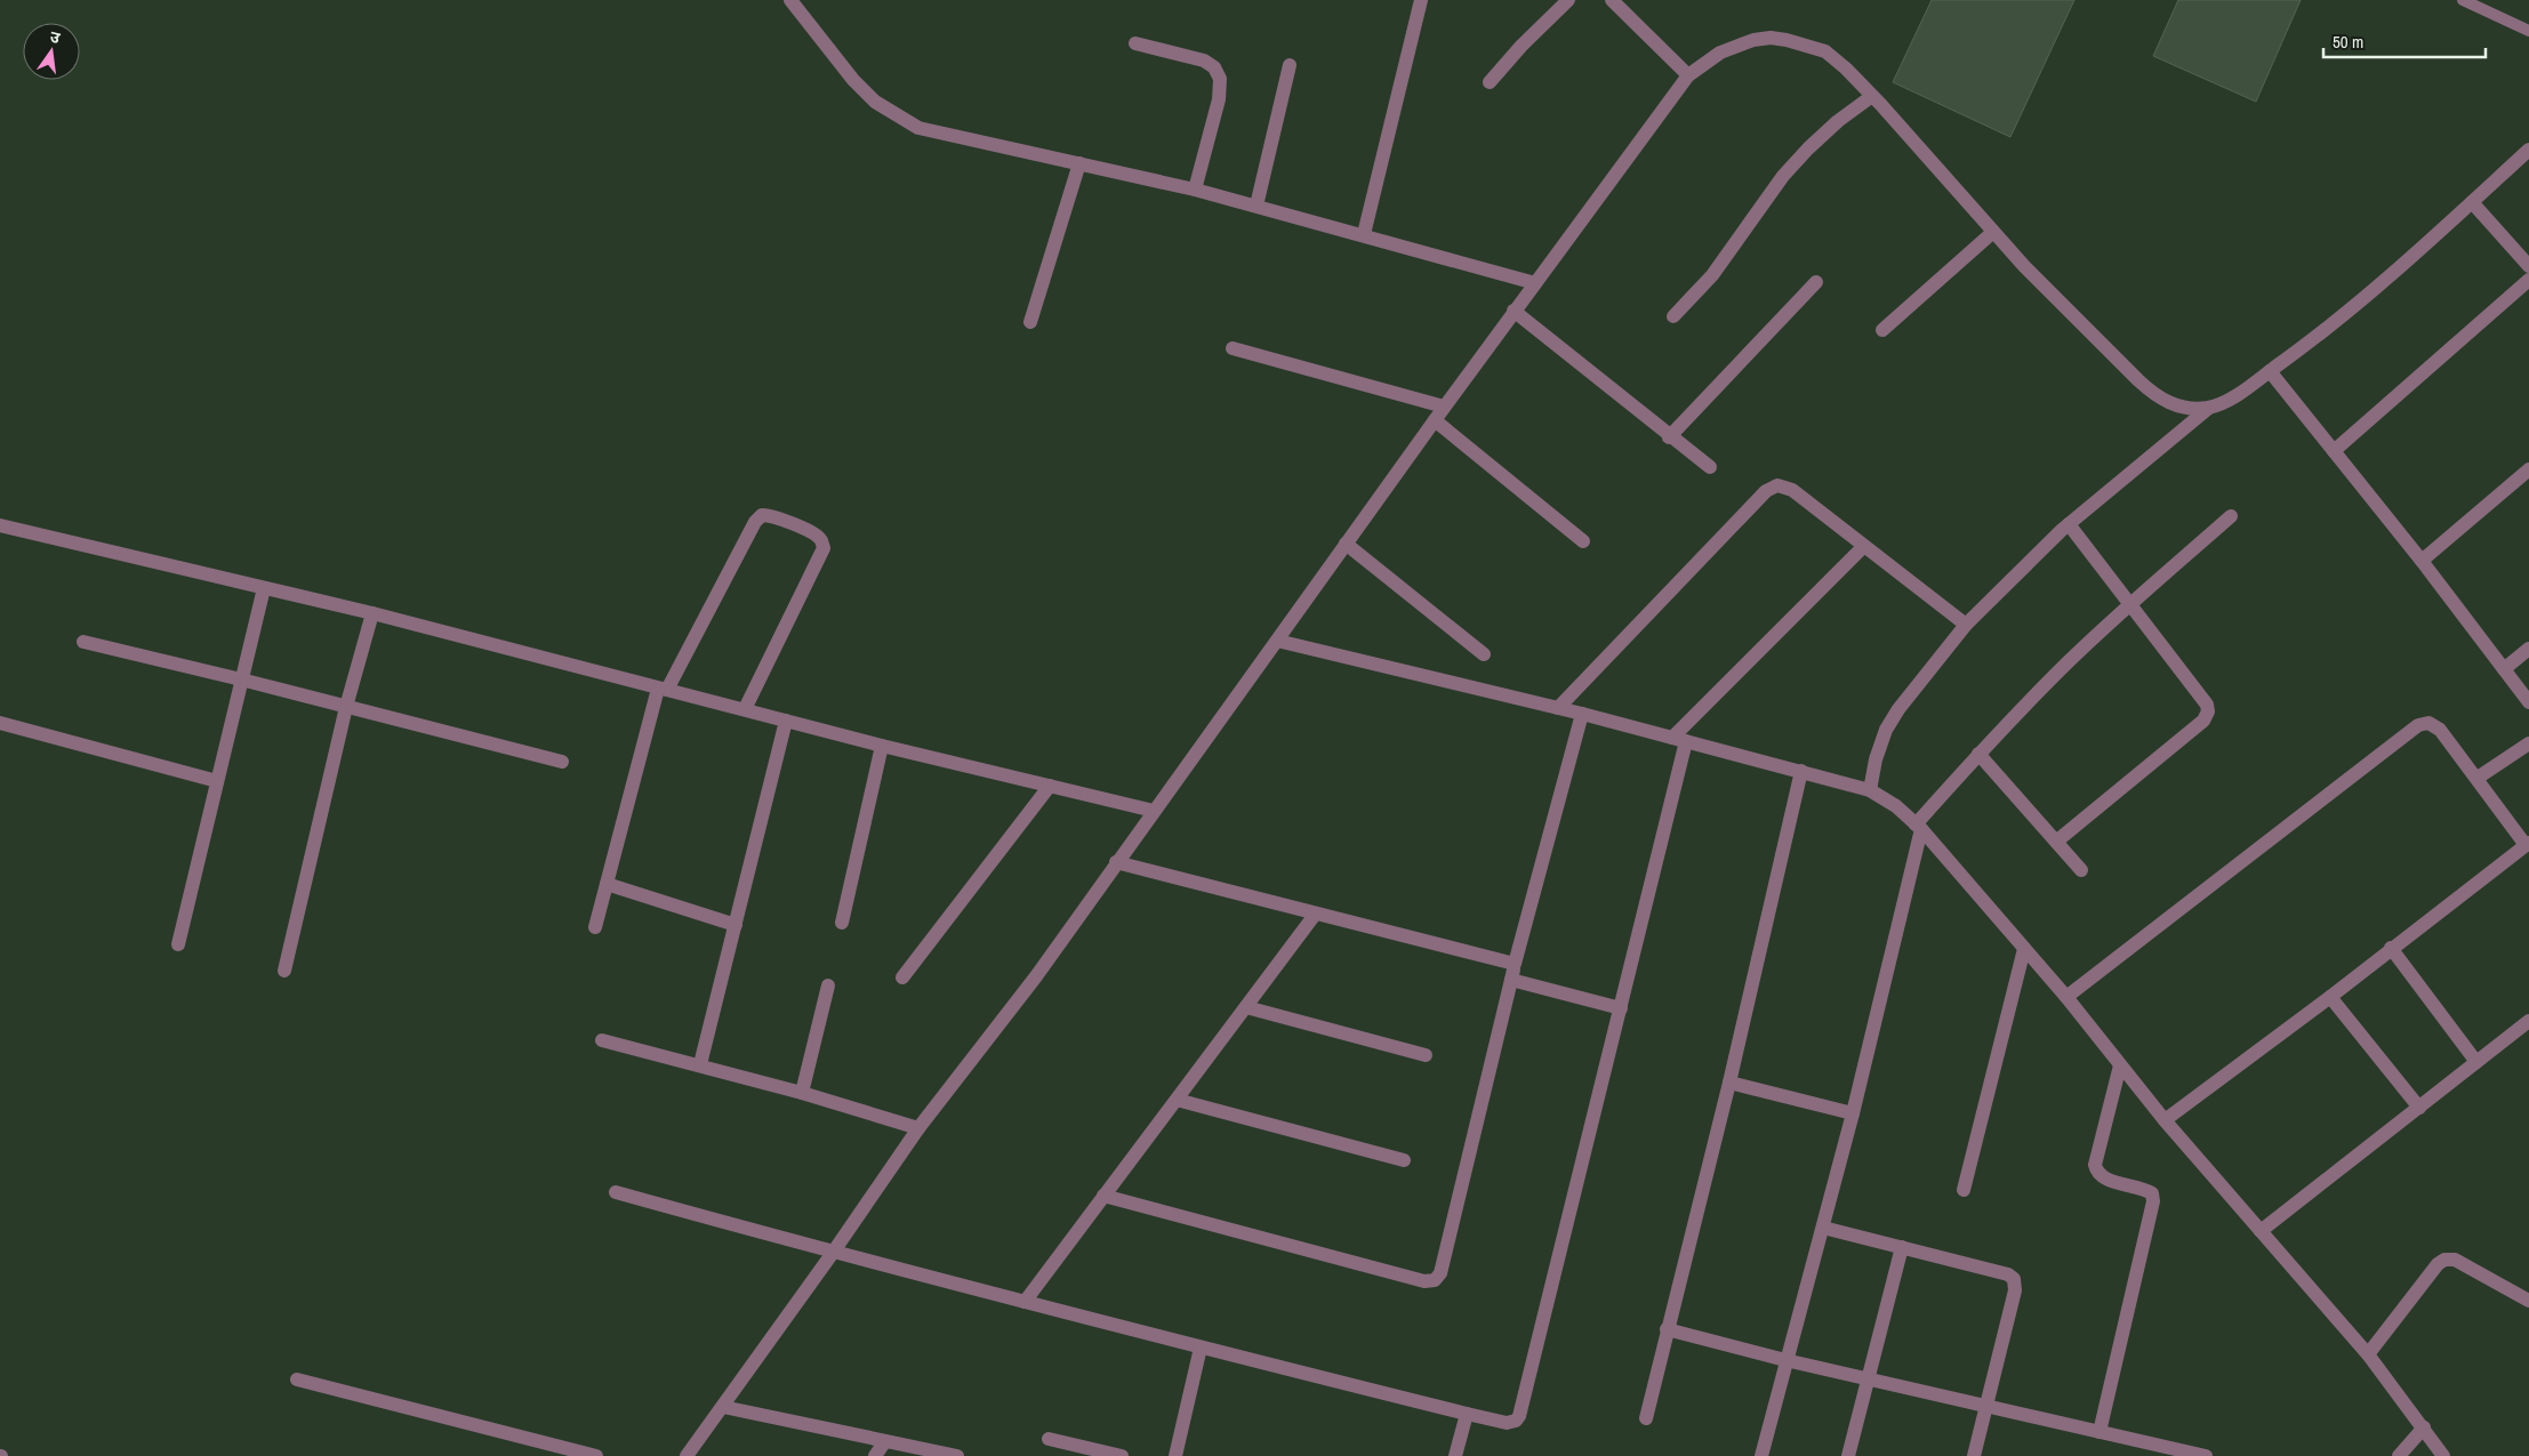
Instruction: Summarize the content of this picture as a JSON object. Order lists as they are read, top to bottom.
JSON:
{
  "scale_bar": "50 m",
  "north": "top"
}
